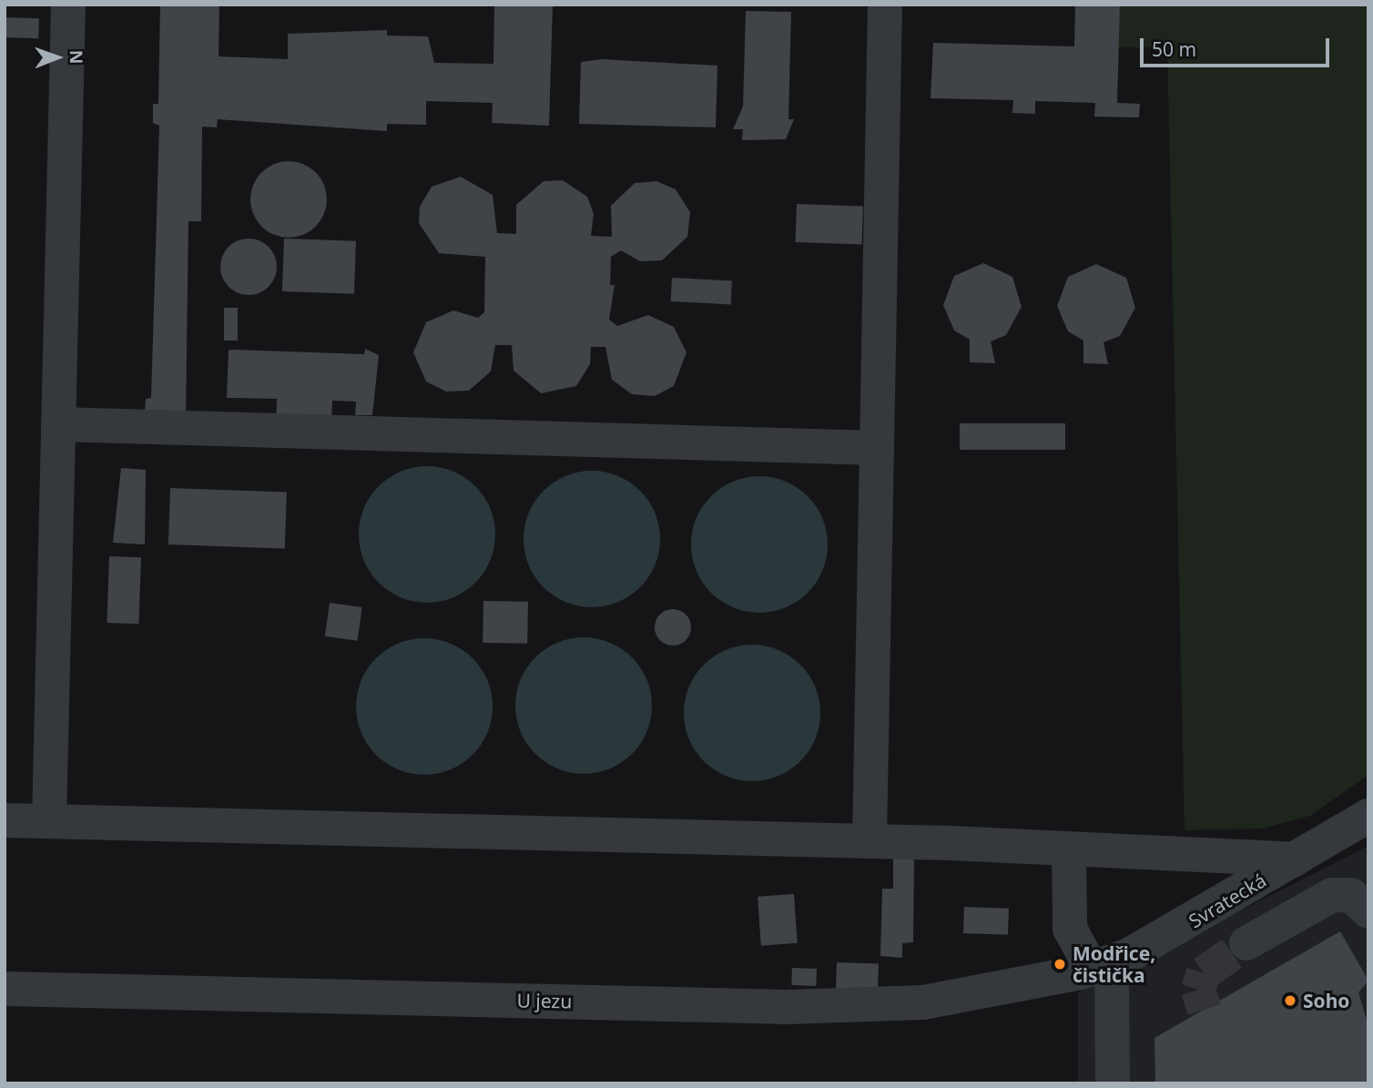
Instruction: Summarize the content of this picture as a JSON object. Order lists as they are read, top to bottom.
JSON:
{
  "streets": {
    "street": ["Svratecká", "U jezu"]
  },
  "crossings": [
    ["Svratecká", "U jezu"]
  ],
  "places": ["Modřice, čistička", "Soho"],
  "scale_bar": "50 m",
  "north": "right"
}
